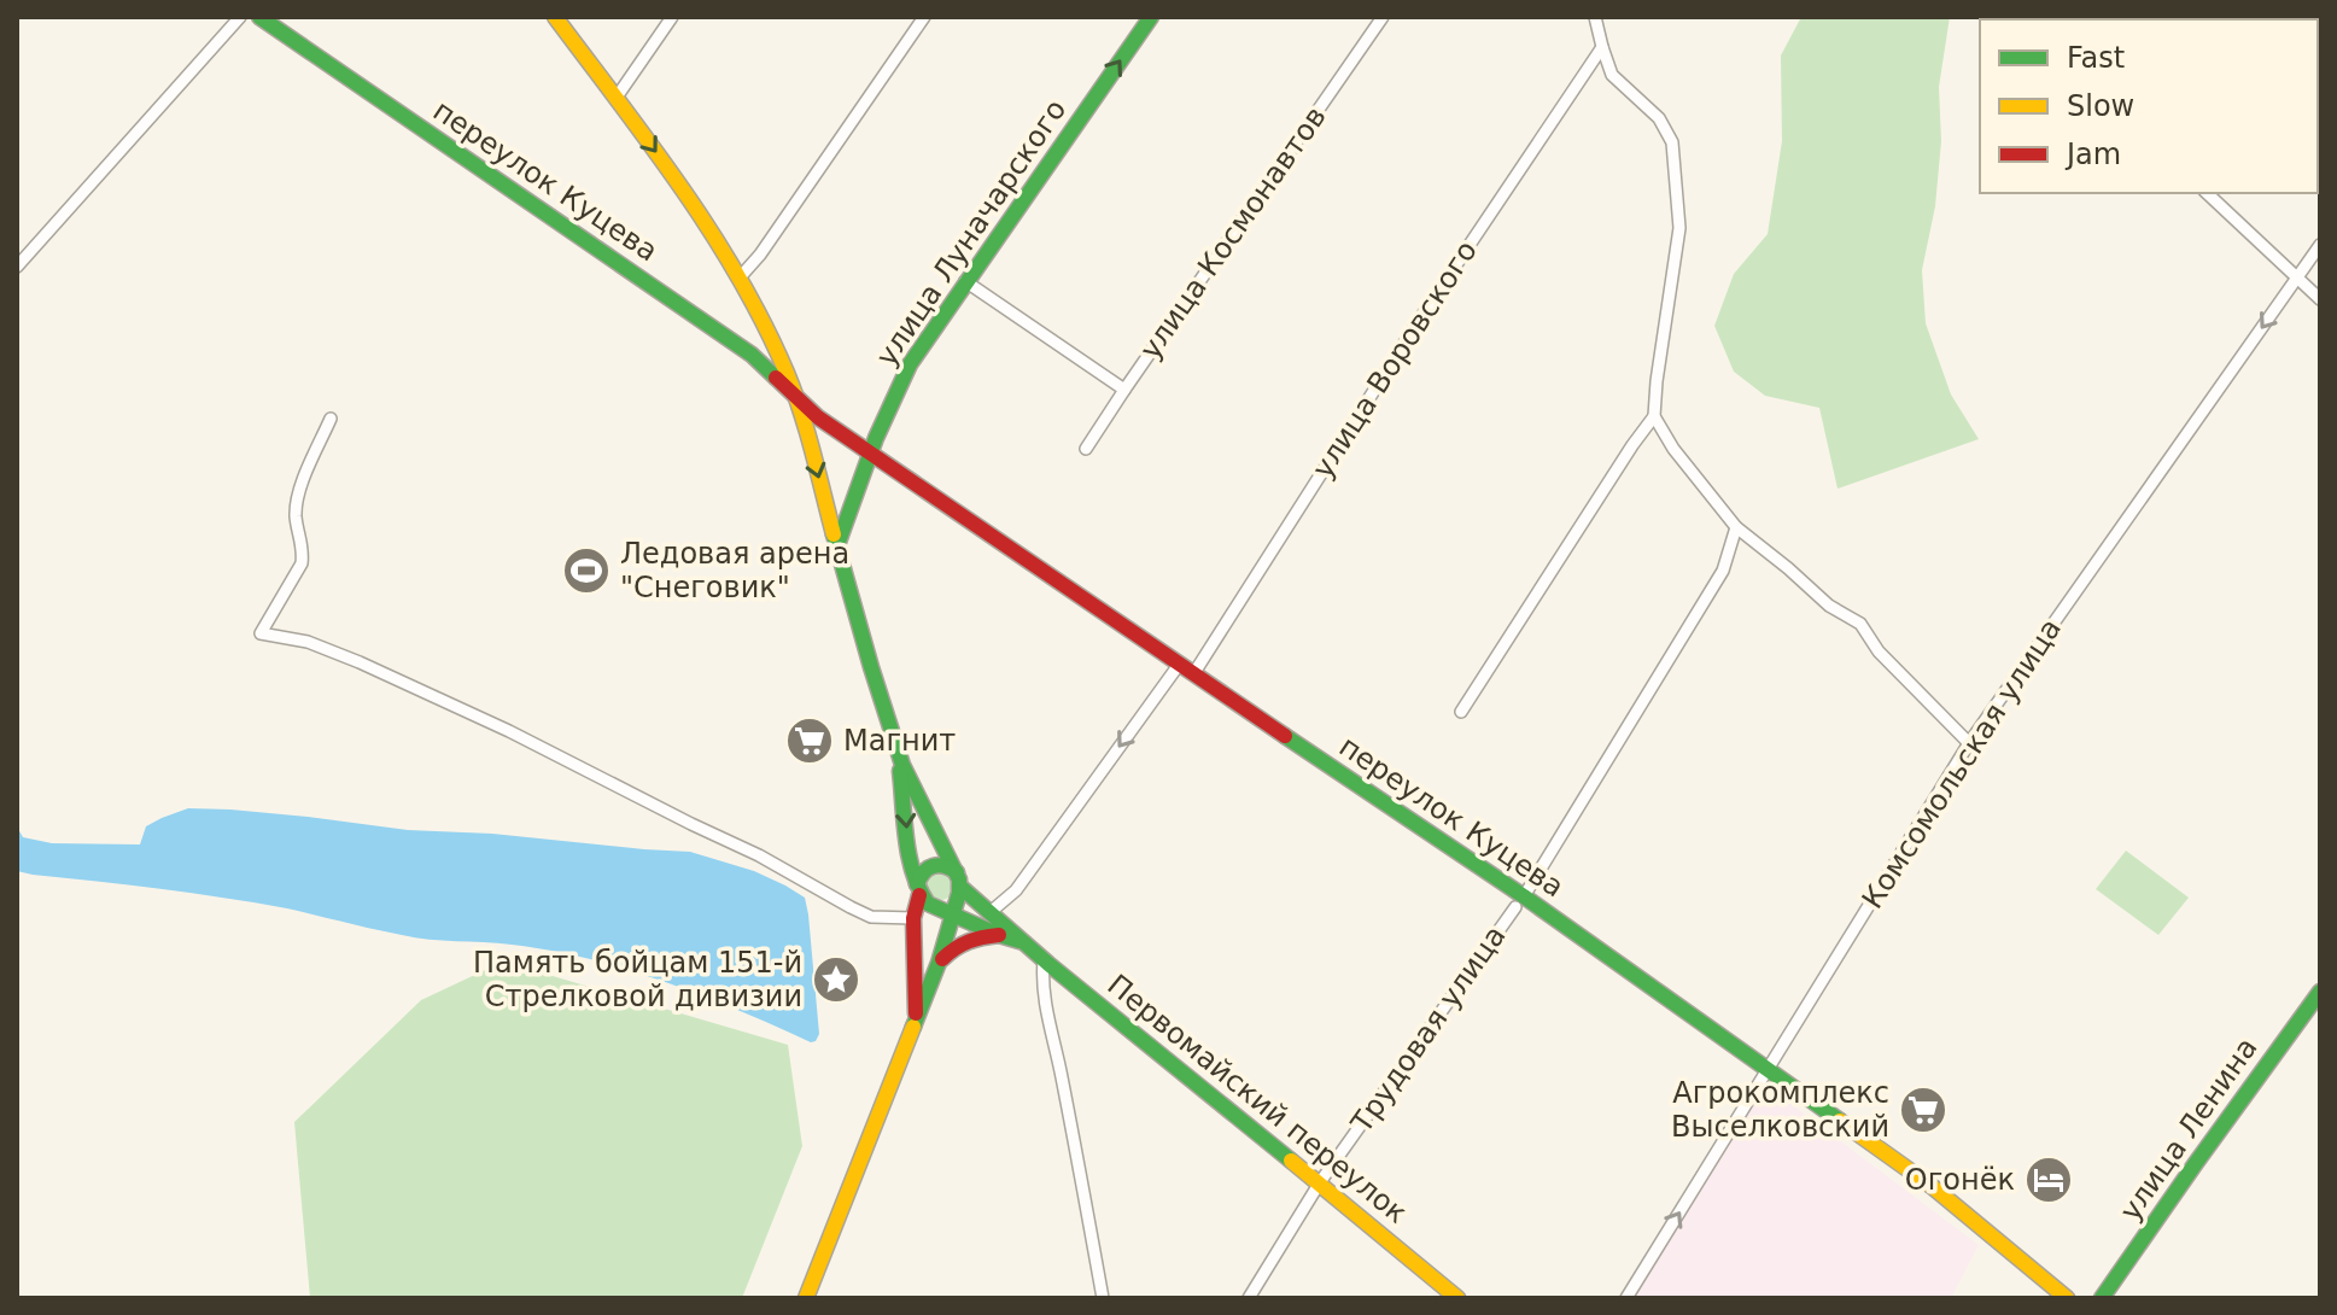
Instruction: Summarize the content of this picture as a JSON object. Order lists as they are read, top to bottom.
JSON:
{
  "streets": {
    "street": [
      "переулок Куцева",
      "улица Луначарского",
      "улица Космонавтов",
      "улица Воровского",
      "Комсомольская улица",
      "Трудовая улица",
      "Первомайский переулок",
      "улица Ленина"
    ]
  },
  "crossings": [
    ["переулок Куцева", "улица Луначарского"],
    ["переулок Куцева", "улица Воровского"],
    ["переулок Куцева", "Комсомольская улица"],
    ["переулок Куцева", "Трудовая улица"],
    ["переулок Куцева", "Первомайский переулок"],
    ["улица Луначарского", "Первомайский переулок"],
    ["Трудовая улица", "Первомайский переулок"]
  ],
  "one_way": ["улица Луначарского"],
  "places": {
    "sports": ["Ледовая арена \"Снеговик\""],
    "supermarket": ["Магнит", "Агрокомплекс Выселковский"],
    "place": ["Память бойцам 151-й Стрелковой дивизии"],
    "hotel": ["Огонёк"]
  },
  "legend": ["Fast", "Slow", "Jam"]
}
